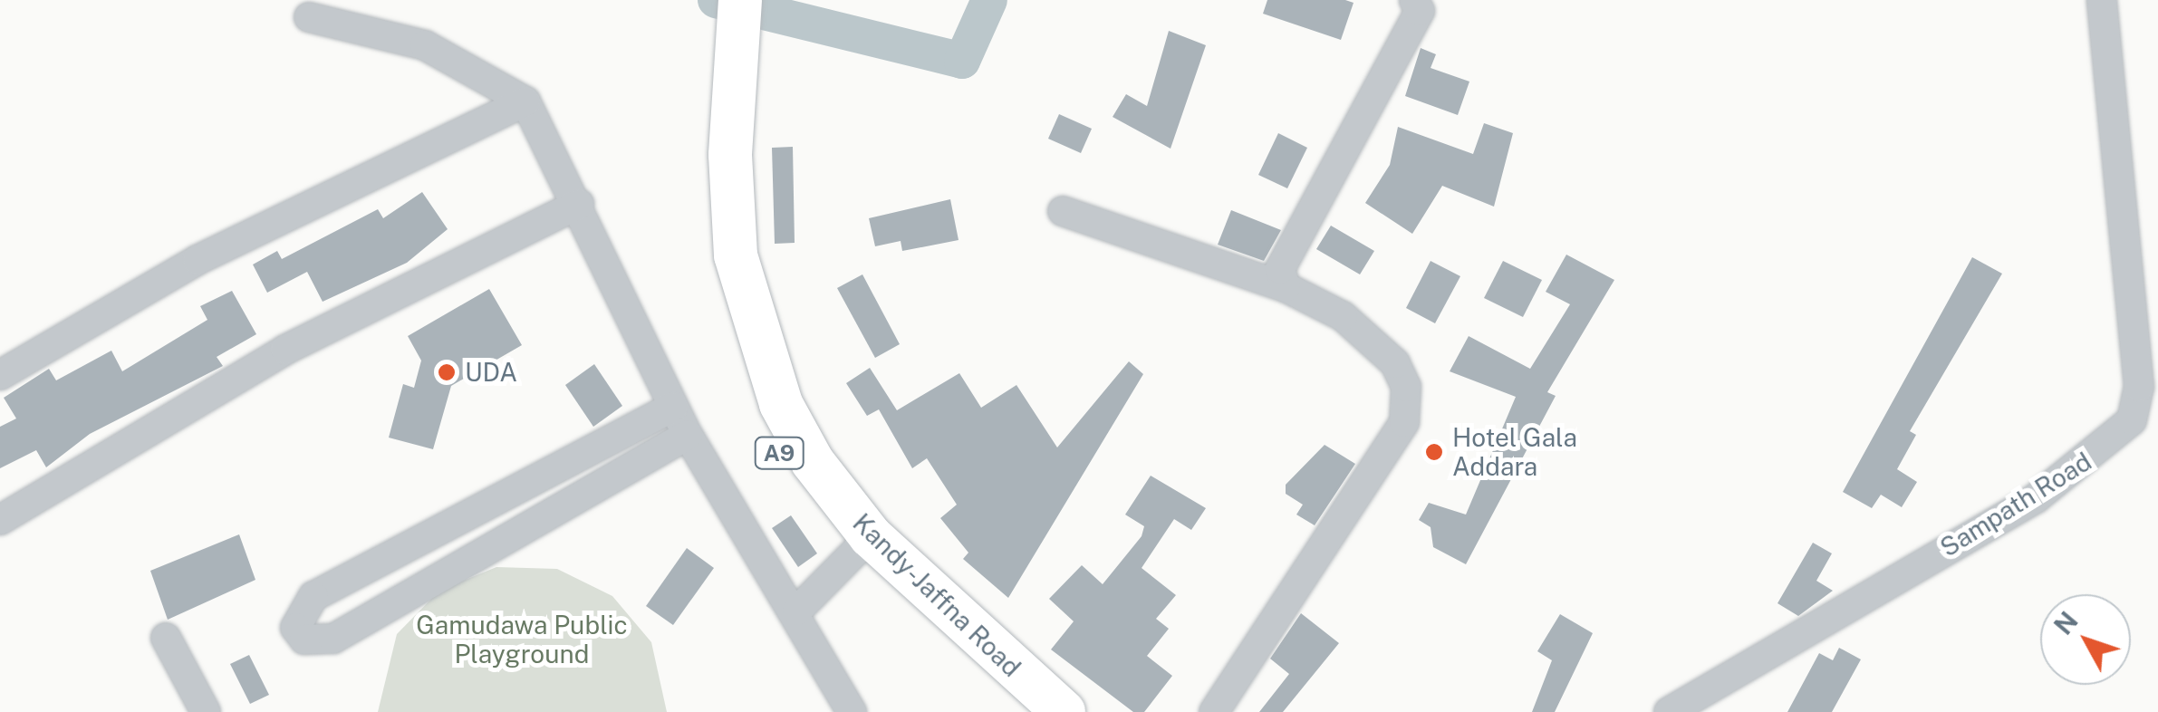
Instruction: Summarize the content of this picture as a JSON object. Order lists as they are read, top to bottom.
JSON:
{
  "streets": {
    "highway": ["A9", "Kandy-Jaffna Road"],
    "street": ["Sampath Road"]
  },
  "parks": ["Gamudawa Public Playground"],
  "places": ["UDA", "Hotel Gala Addara"],
  "north": "top left"
}
